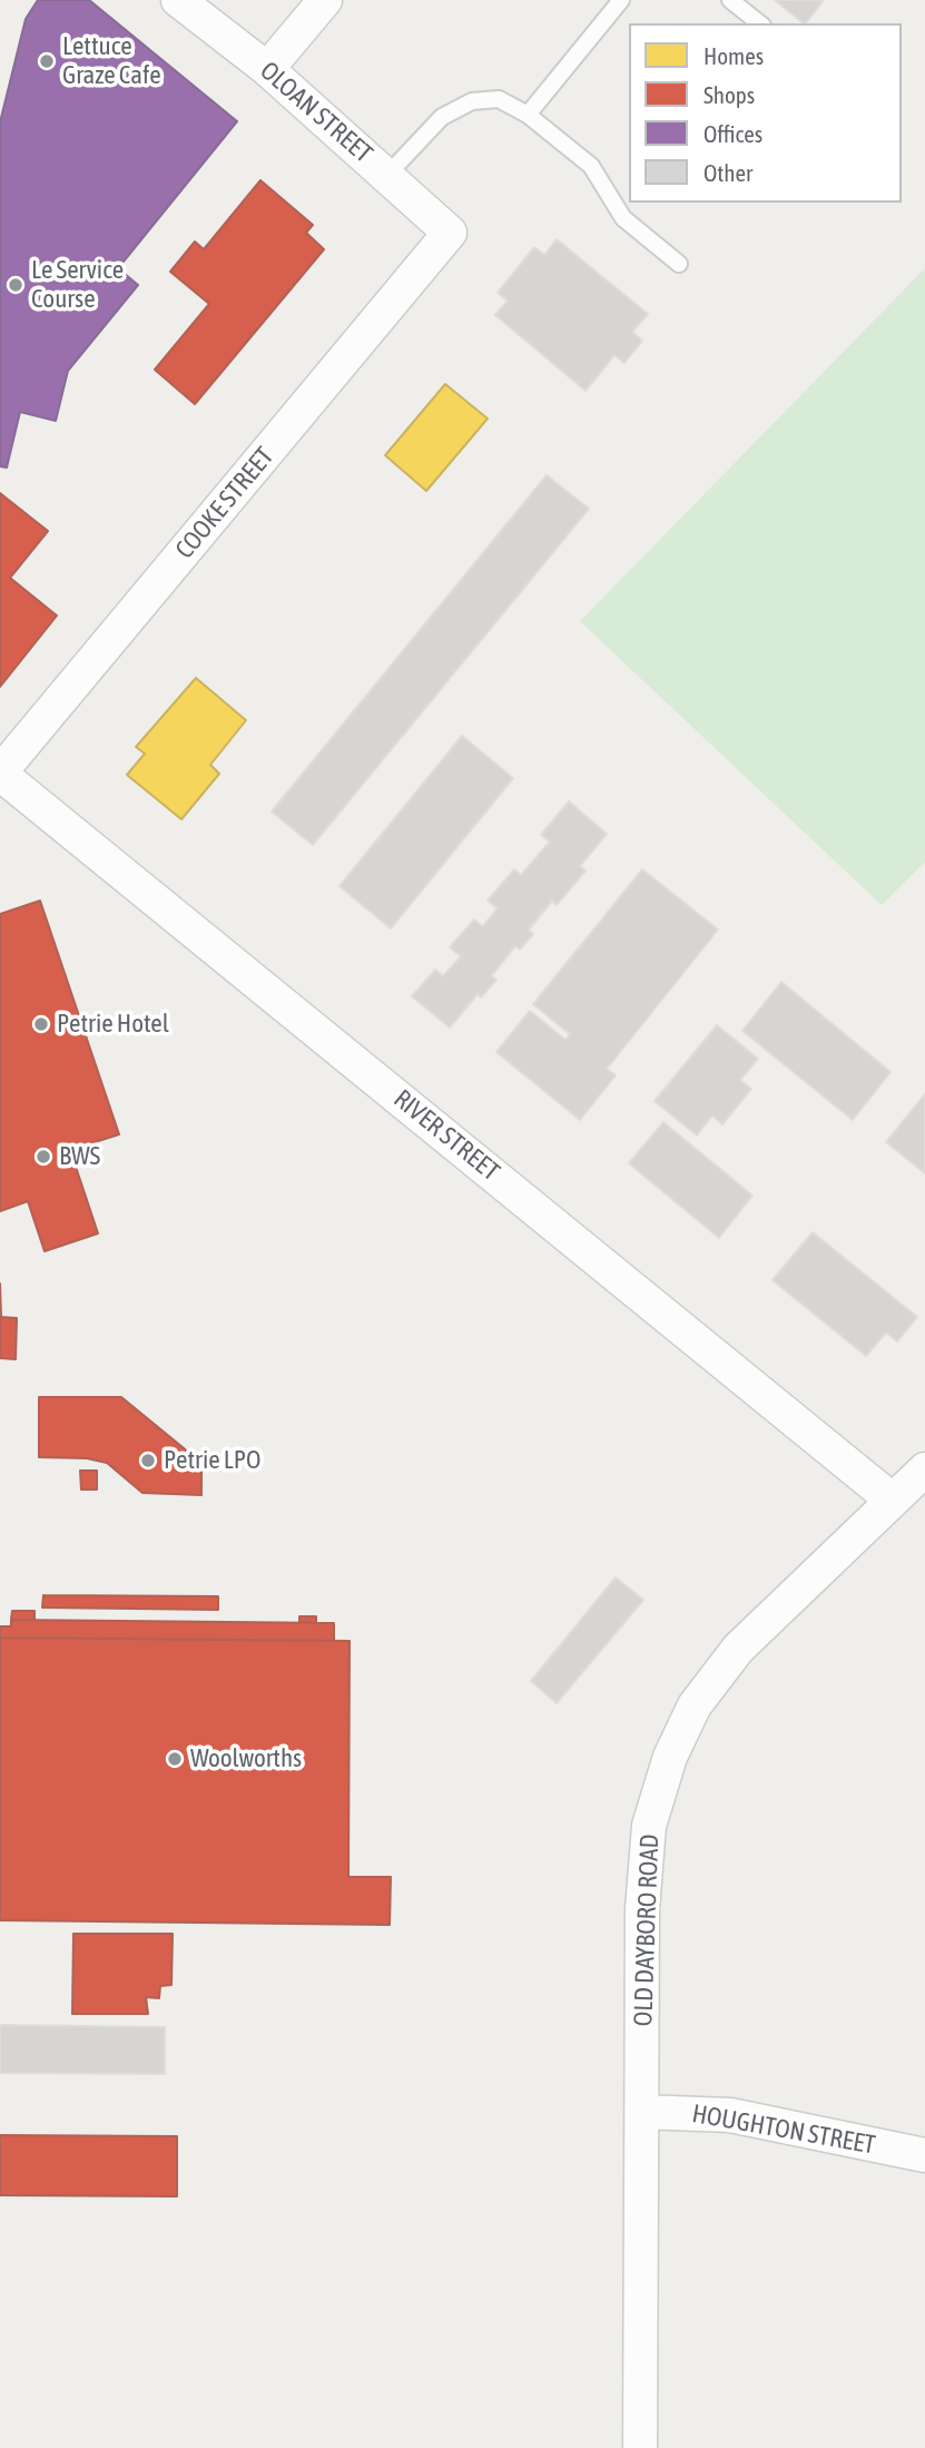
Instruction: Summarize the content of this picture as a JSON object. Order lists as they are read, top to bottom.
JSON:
{
  "streets": {
    "street": [
      "OLOAN STREET",
      "COOKE STREET",
      "RIVER STREET",
      "OLD DAYBORO ROAD",
      "HOUGHTON STREET"
    ]
  },
  "crossings": [
    ["OLOAN STREET", "COOKE STREET"],
    ["COOKE STREET", "RIVER STREET"],
    ["RIVER STREET", "OLD DAYBORO ROAD"],
    ["OLD DAYBORO ROAD", "HOUGHTON STREET"]
  ],
  "places": [
    "Lettuce Graze Cafe",
    "Le Service Course",
    "Petrie Hotel",
    "BWS",
    "Petrie LPO",
    "Woolworths"
  ],
  "legend": [
    "Homes",
    "Shops",
    "Offices",
    "Other"
  ]
}
